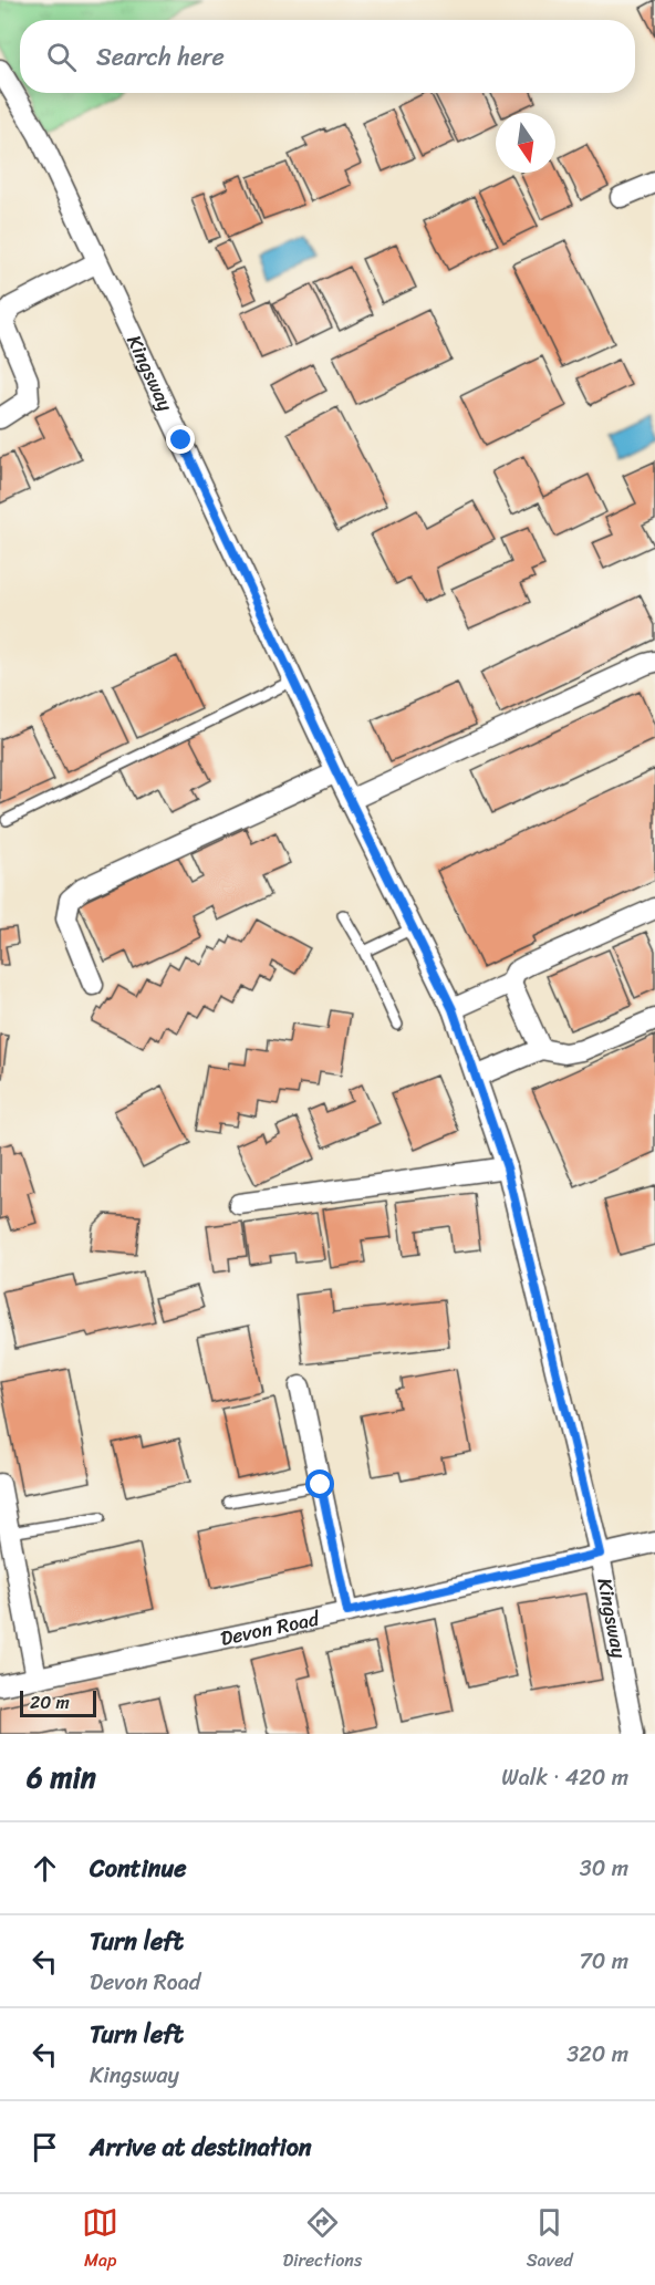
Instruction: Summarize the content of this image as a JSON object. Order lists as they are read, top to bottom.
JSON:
{
  "streets": {
    "street": ["Kingsway", "Devon Road"]
  },
  "crossings": [
    ["Kingsway", "Devon Road"]
  ],
  "scale_bar": "20 m",
  "north": "bottom",
  "page": {
    "search": "Search here",
    "scale": "20 m",
    "heading": ["6 min", "Walk · 420 m"],
    "list": [
      ["Continue", "30 m"],
      ["Turn left", "Devon Road", "70 m"],
      ["Turn left", "Kingsway", "320 m"],
      "Arrive at destination"
    ],
    "nav": ["Map", "Directions", "Saved"]
  }
}
